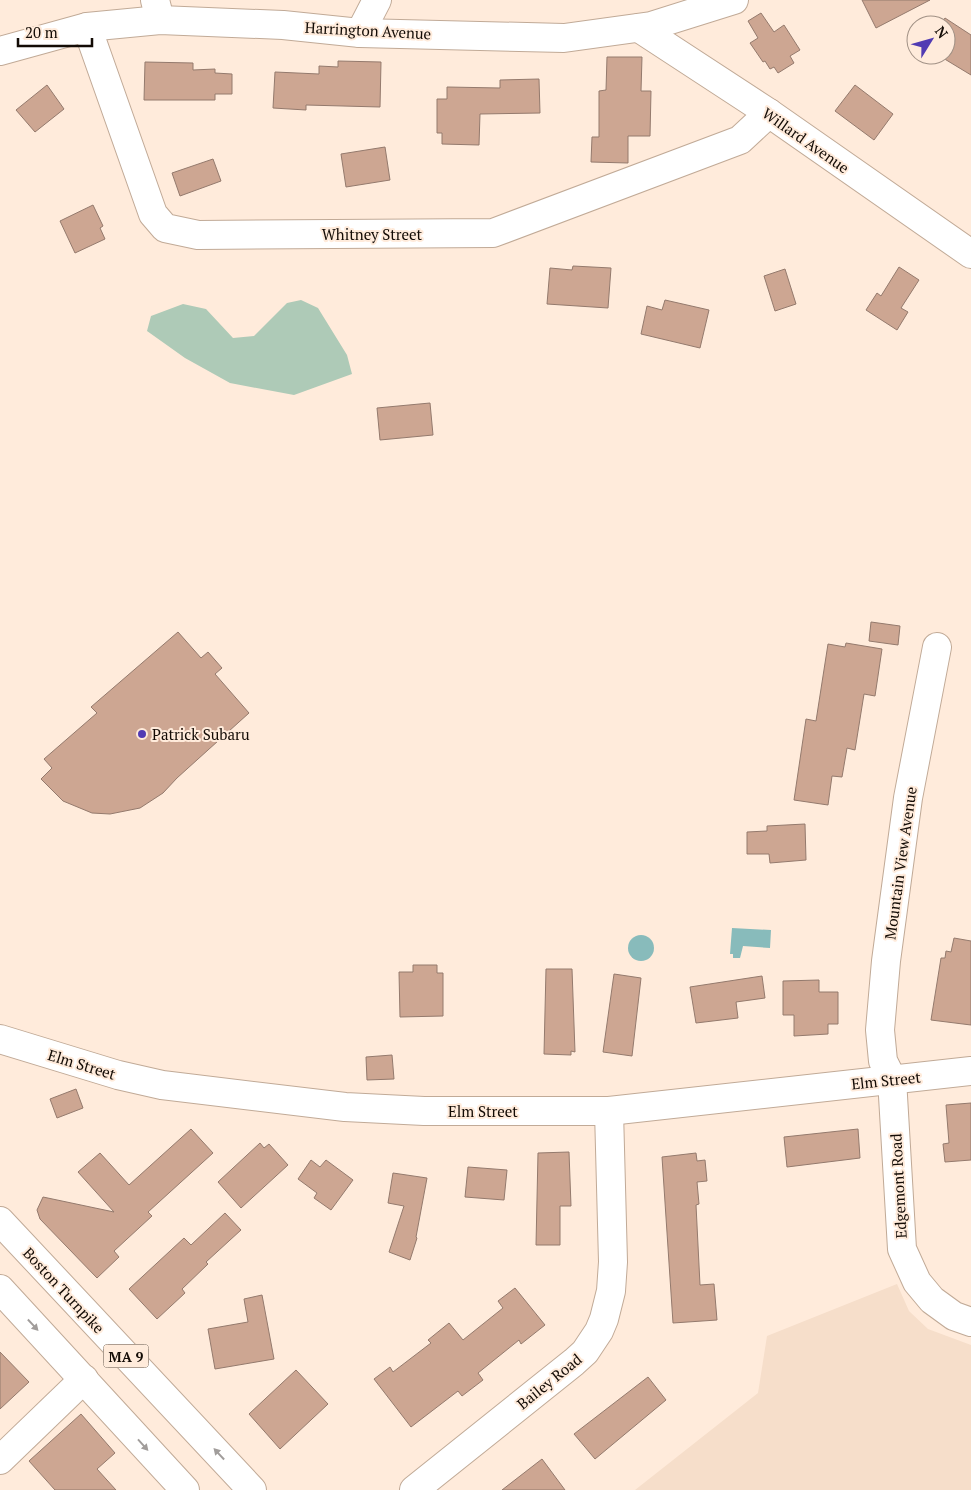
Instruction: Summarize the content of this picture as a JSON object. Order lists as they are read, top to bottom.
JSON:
{
  "streets": {
    "main road": [
      "Harrington Avenue",
      "Willard Avenue",
      "Whitney Street",
      "Mountain View Avenue",
      "Elm Street",
      "Edgemont Road",
      "Boston Turnpike",
      "MA 9",
      "Bailey Road"
    ]
  },
  "crossings": [
    ["Harrington Avenue", "Willard Avenue"],
    ["Harrington Avenue", "Whitney Street"],
    ["Willard Avenue", "Whitney Street"],
    ["Mountain View Avenue", "Elm Street"],
    ["Mountain View Avenue", "Edgemont Road"],
    ["Elm Street", "Edgemont Road"],
    ["Elm Street", "Bailey Road"]
  ],
  "places": ["Patrick Subaru"],
  "scale_bar": "20 m",
  "north": "top right"
}
